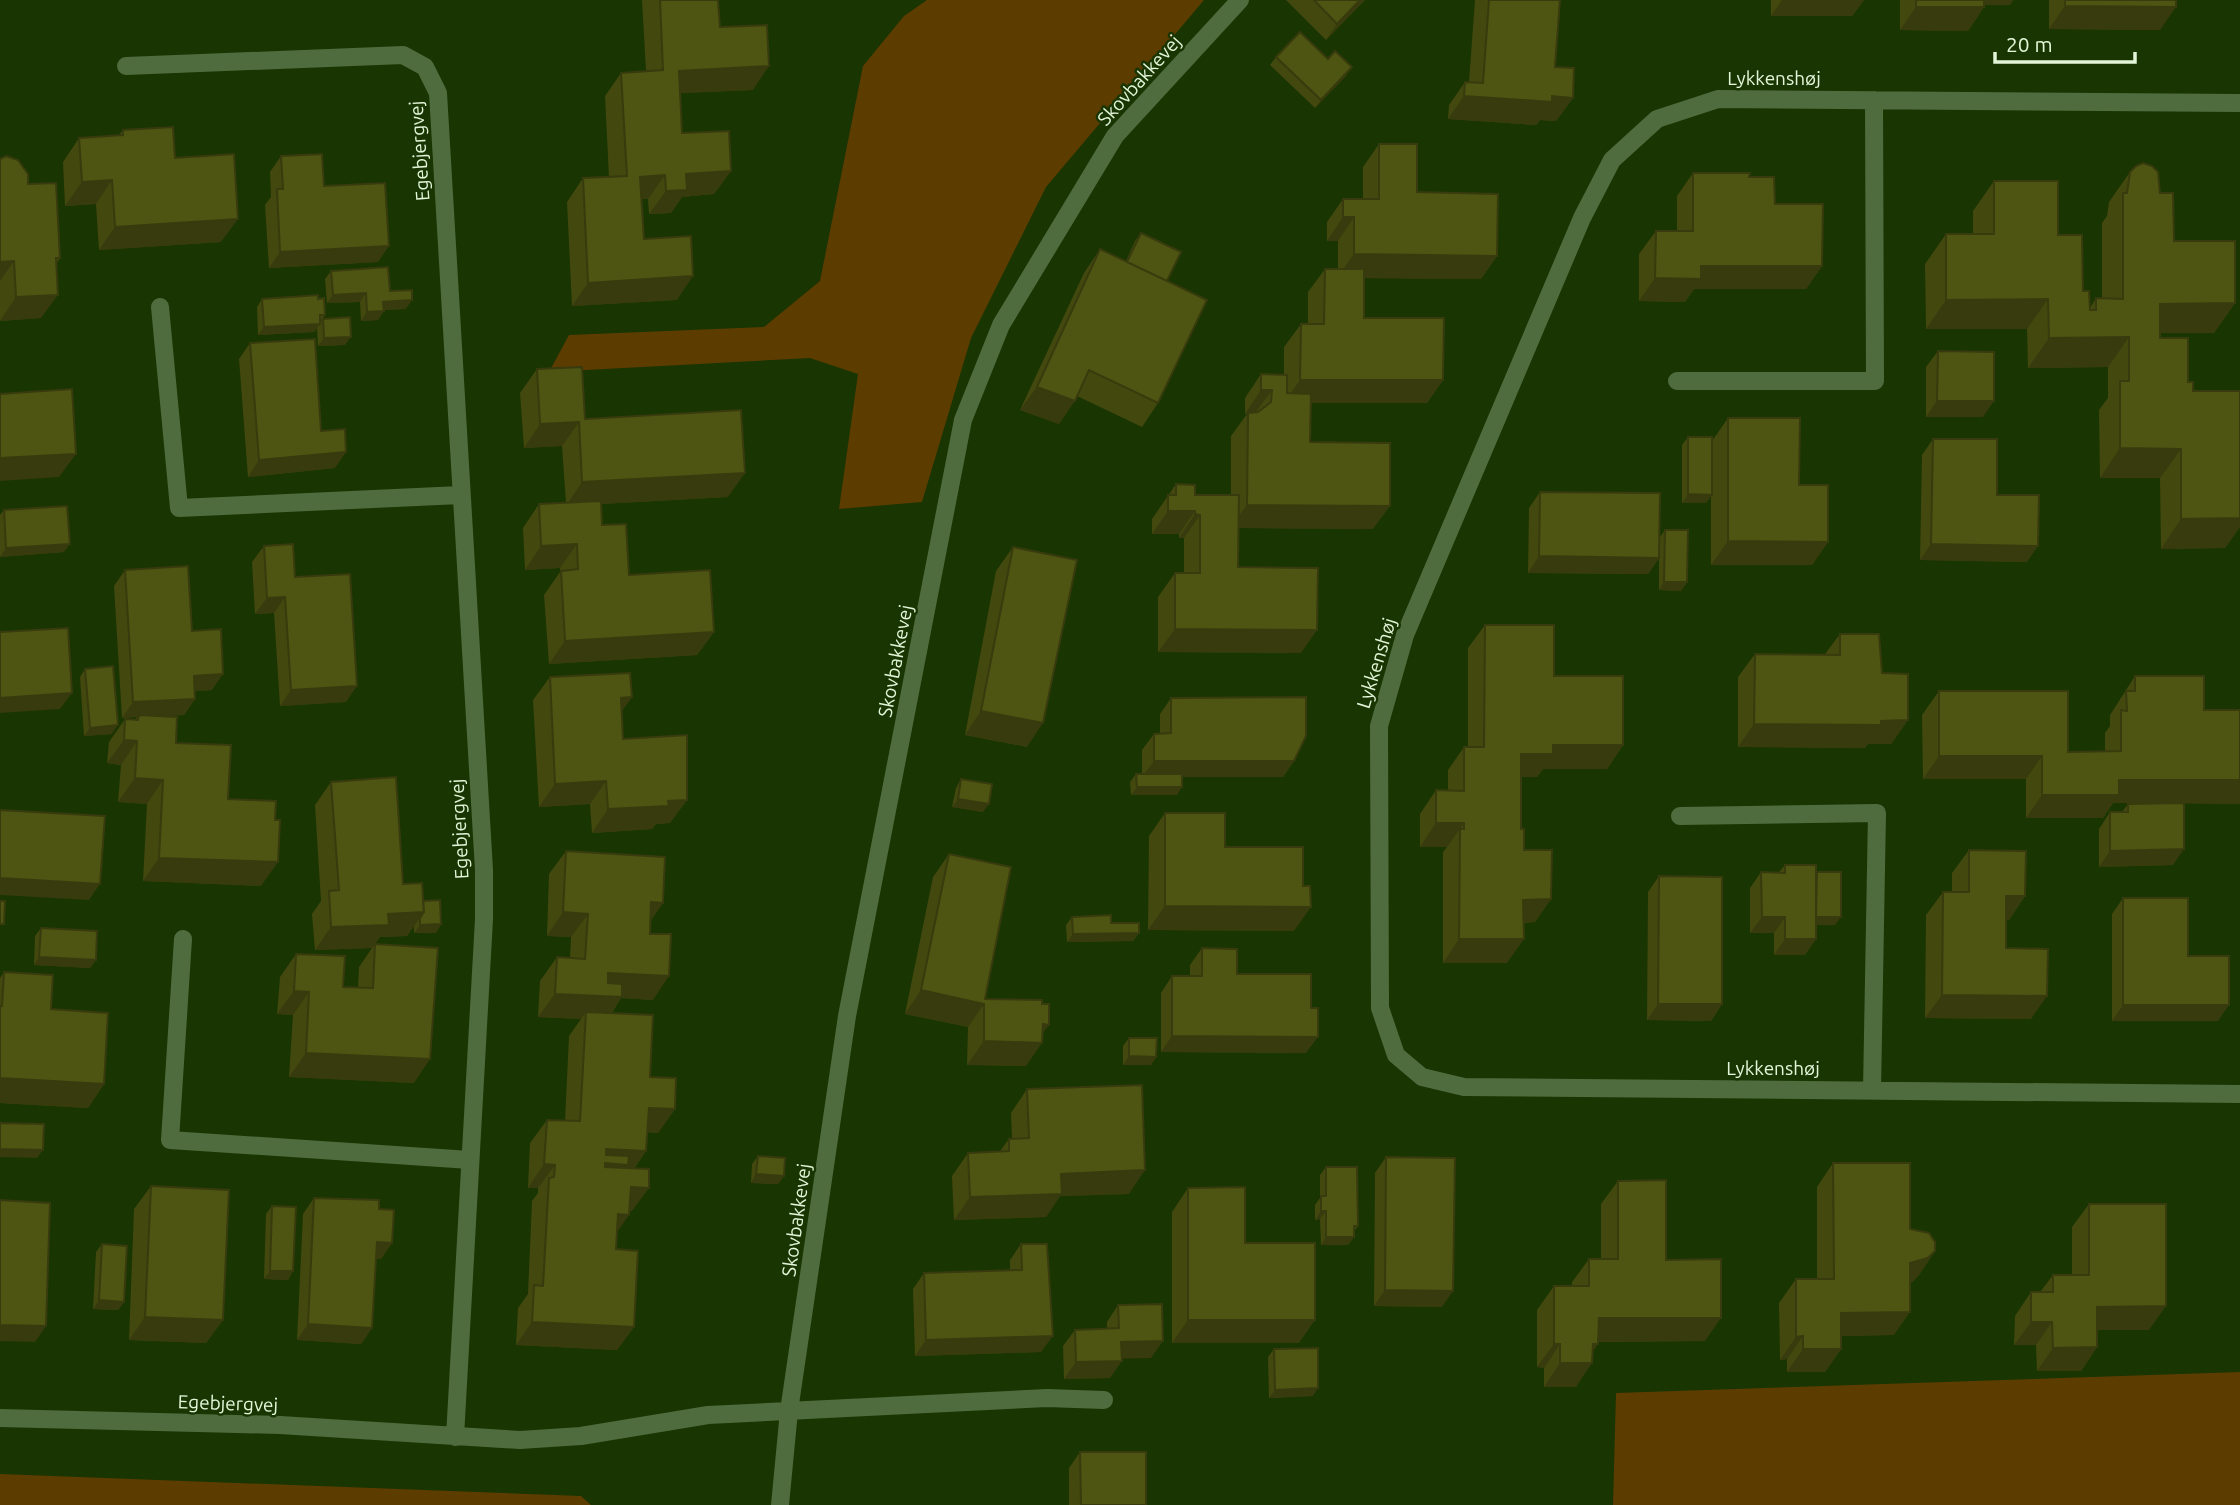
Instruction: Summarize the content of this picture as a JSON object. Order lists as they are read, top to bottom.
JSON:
{
  "streets": {
    "street": ["Lykkenshøj", "Skovbakkevej", "Egebjergvej"]
  },
  "crossings": [
    ["Skovbakkevej", "Egebjergvej"]
  ],
  "scale_bar": "20 m"
}
